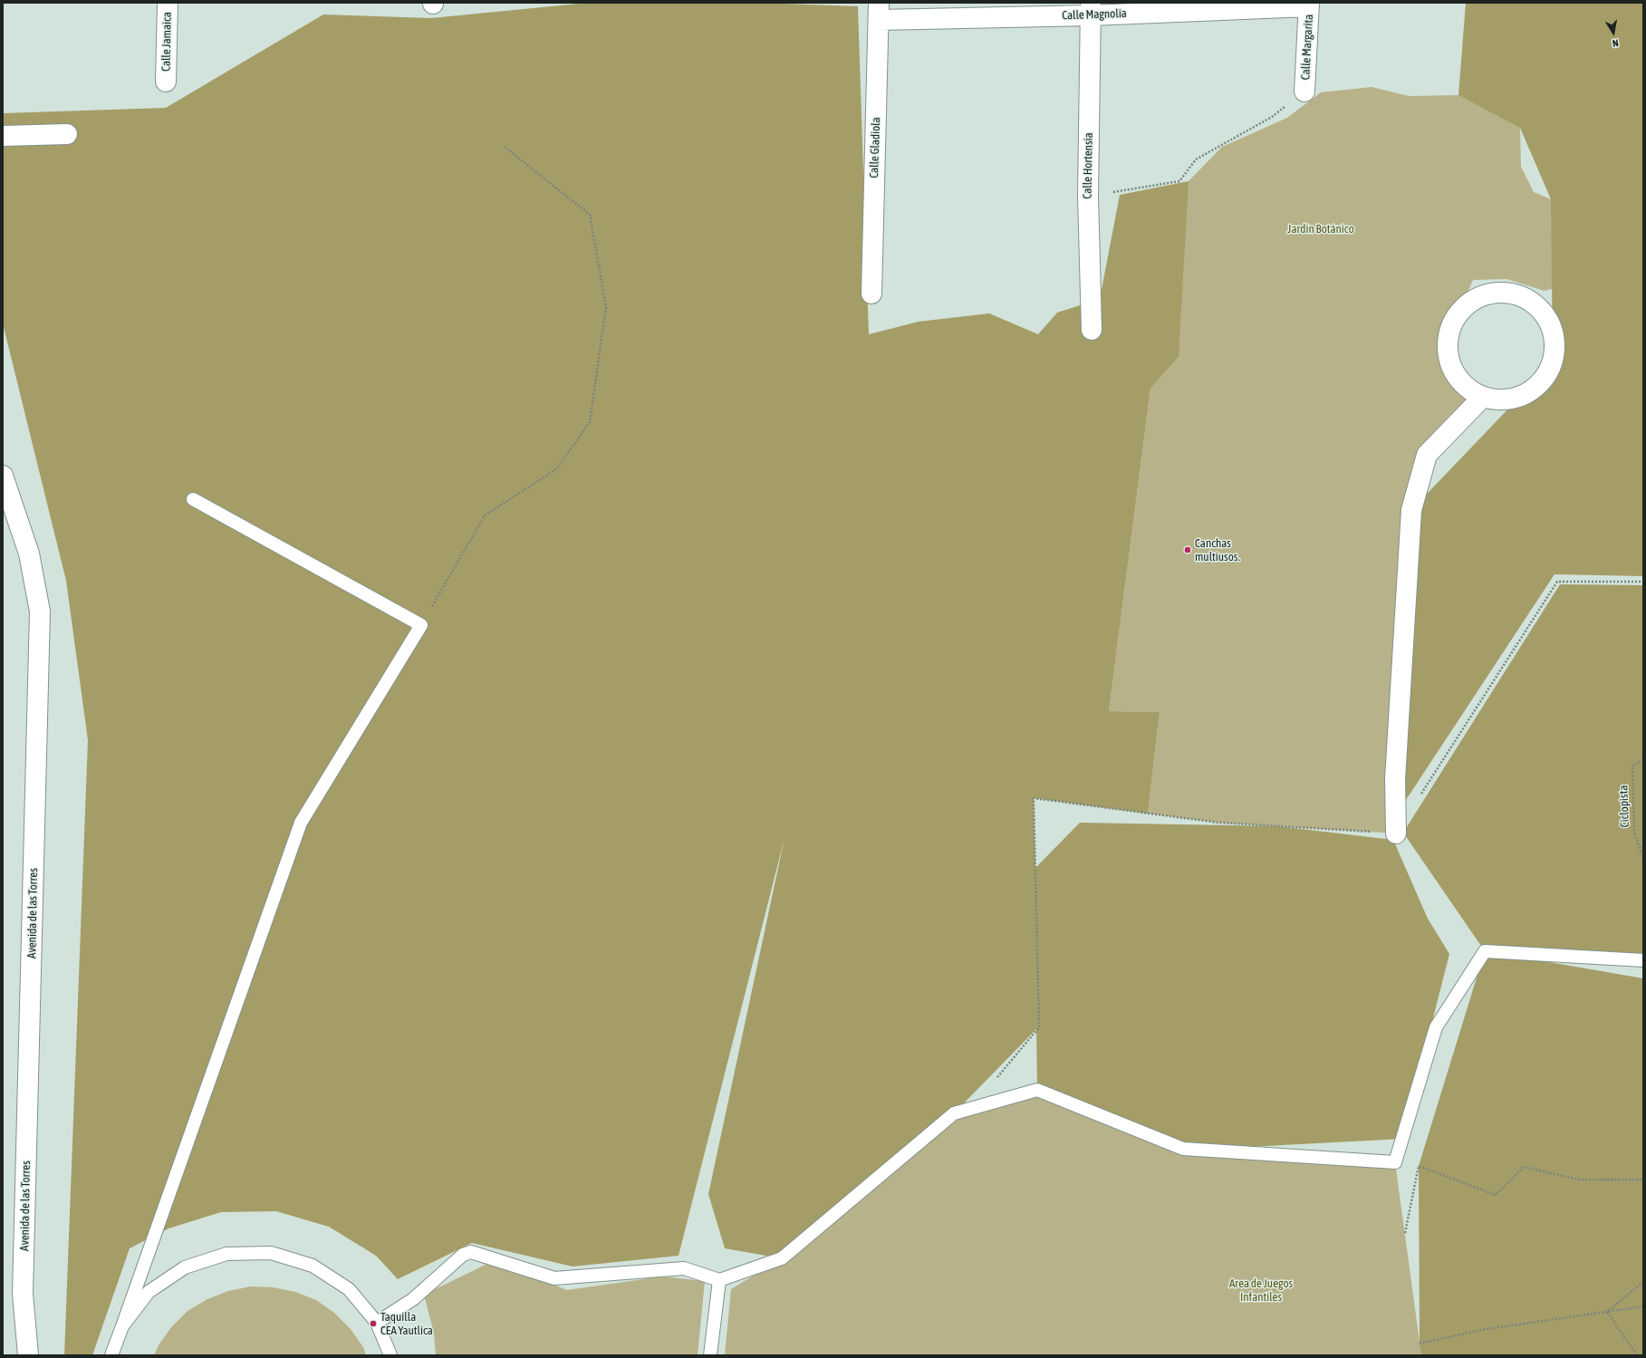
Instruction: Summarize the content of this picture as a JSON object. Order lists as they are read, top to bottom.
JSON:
{
  "streets": {
    "street": [
      "Calle Magnolia",
      "Calle Jamaica",
      "Calle Margarita",
      "Calle Gladiola",
      "Calle Hortensia",
      "Avenida de las Torres"
    ],
    "path": ["Ciclopista"]
  },
  "crossings": [
    ["Calle Magnolia", "Calle Margarita"],
    ["Calle Magnolia", "Calle Gladiola"],
    ["Calle Magnolia", "Calle Hortensia"]
  ],
  "parks": ["Jardín Botánico", "Area de Juegos Infantiles"],
  "places": ["Canchas multiusos.", "Taquilla CEA Yautlica"],
  "north": "bottom"
}
